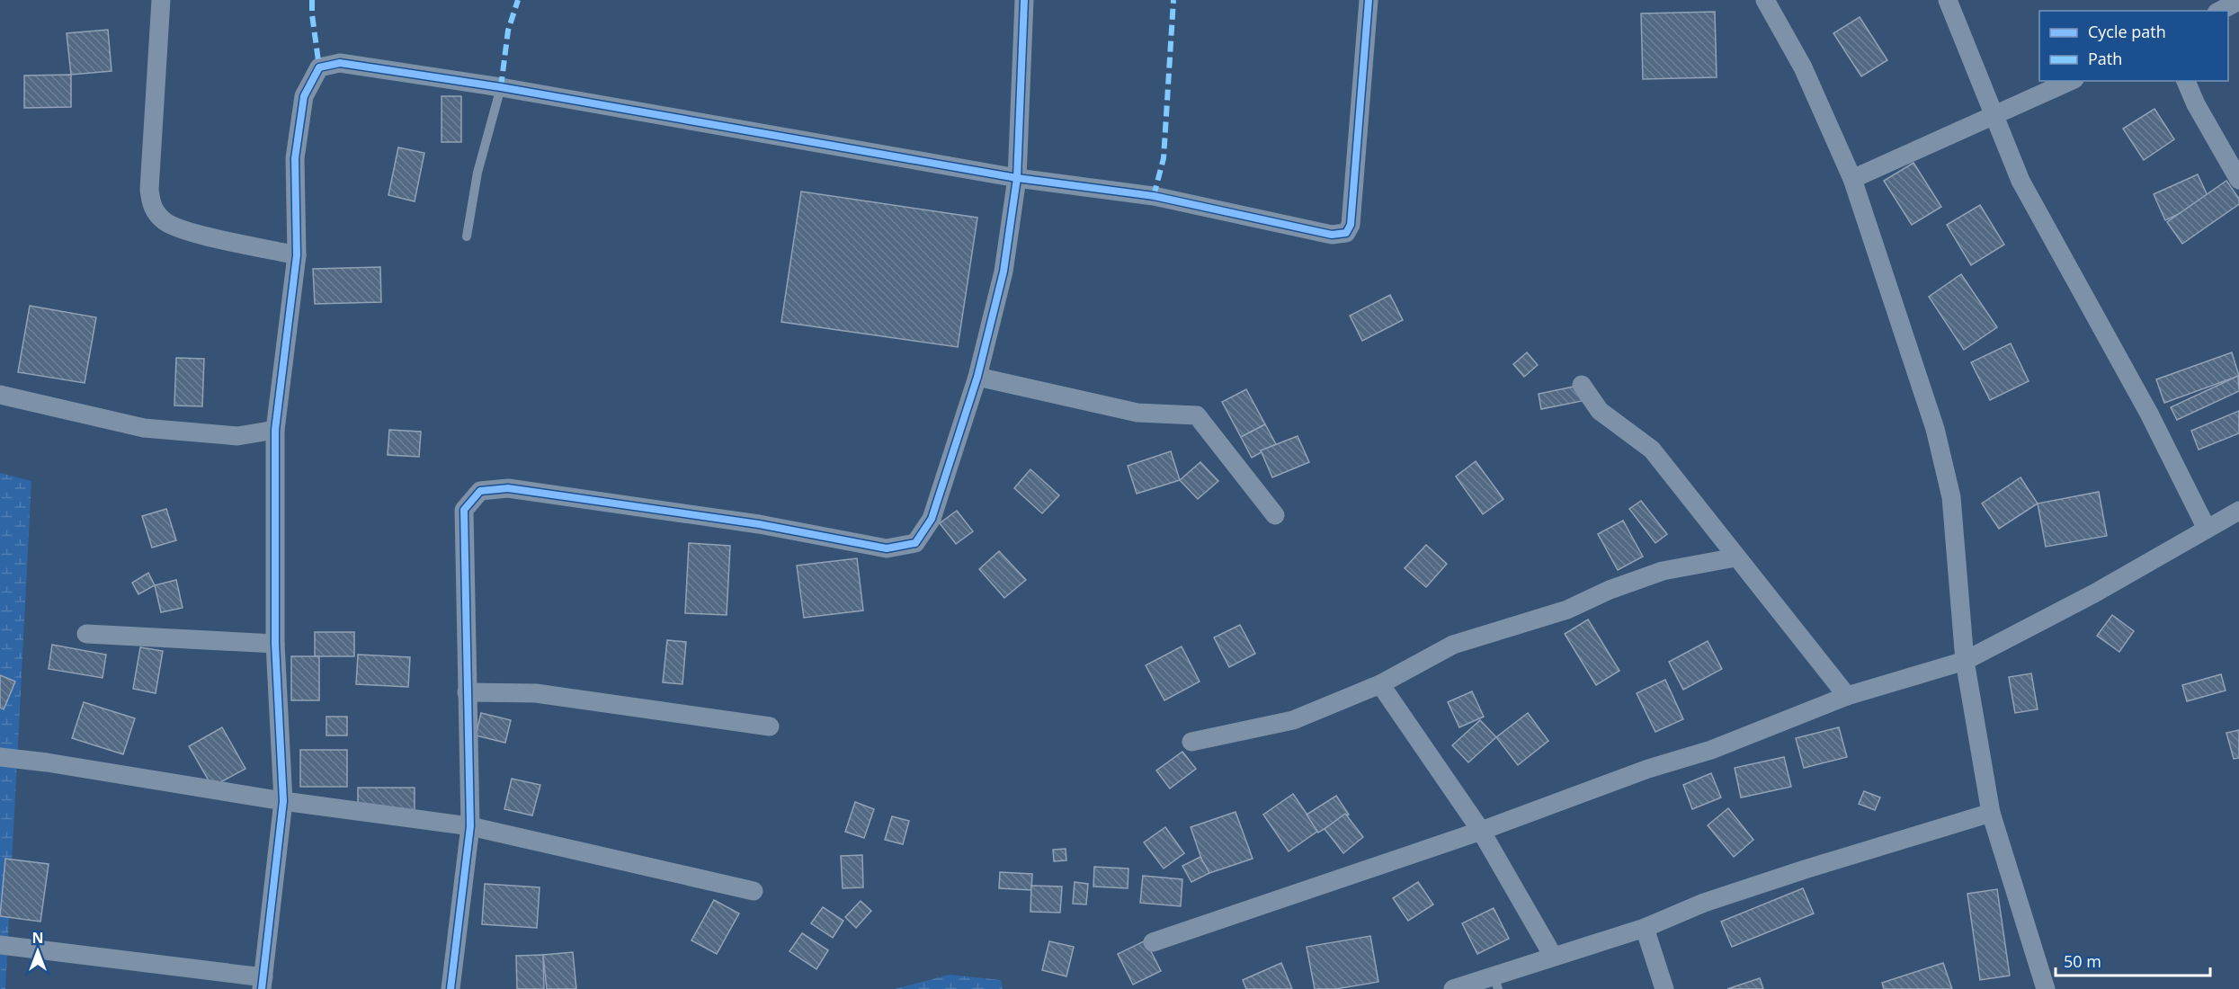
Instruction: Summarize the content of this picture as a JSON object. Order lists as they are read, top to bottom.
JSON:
{
  "legend": ["Cycle path", "Path"],
  "scale_bar": "50 m",
  "north": "top"
}
